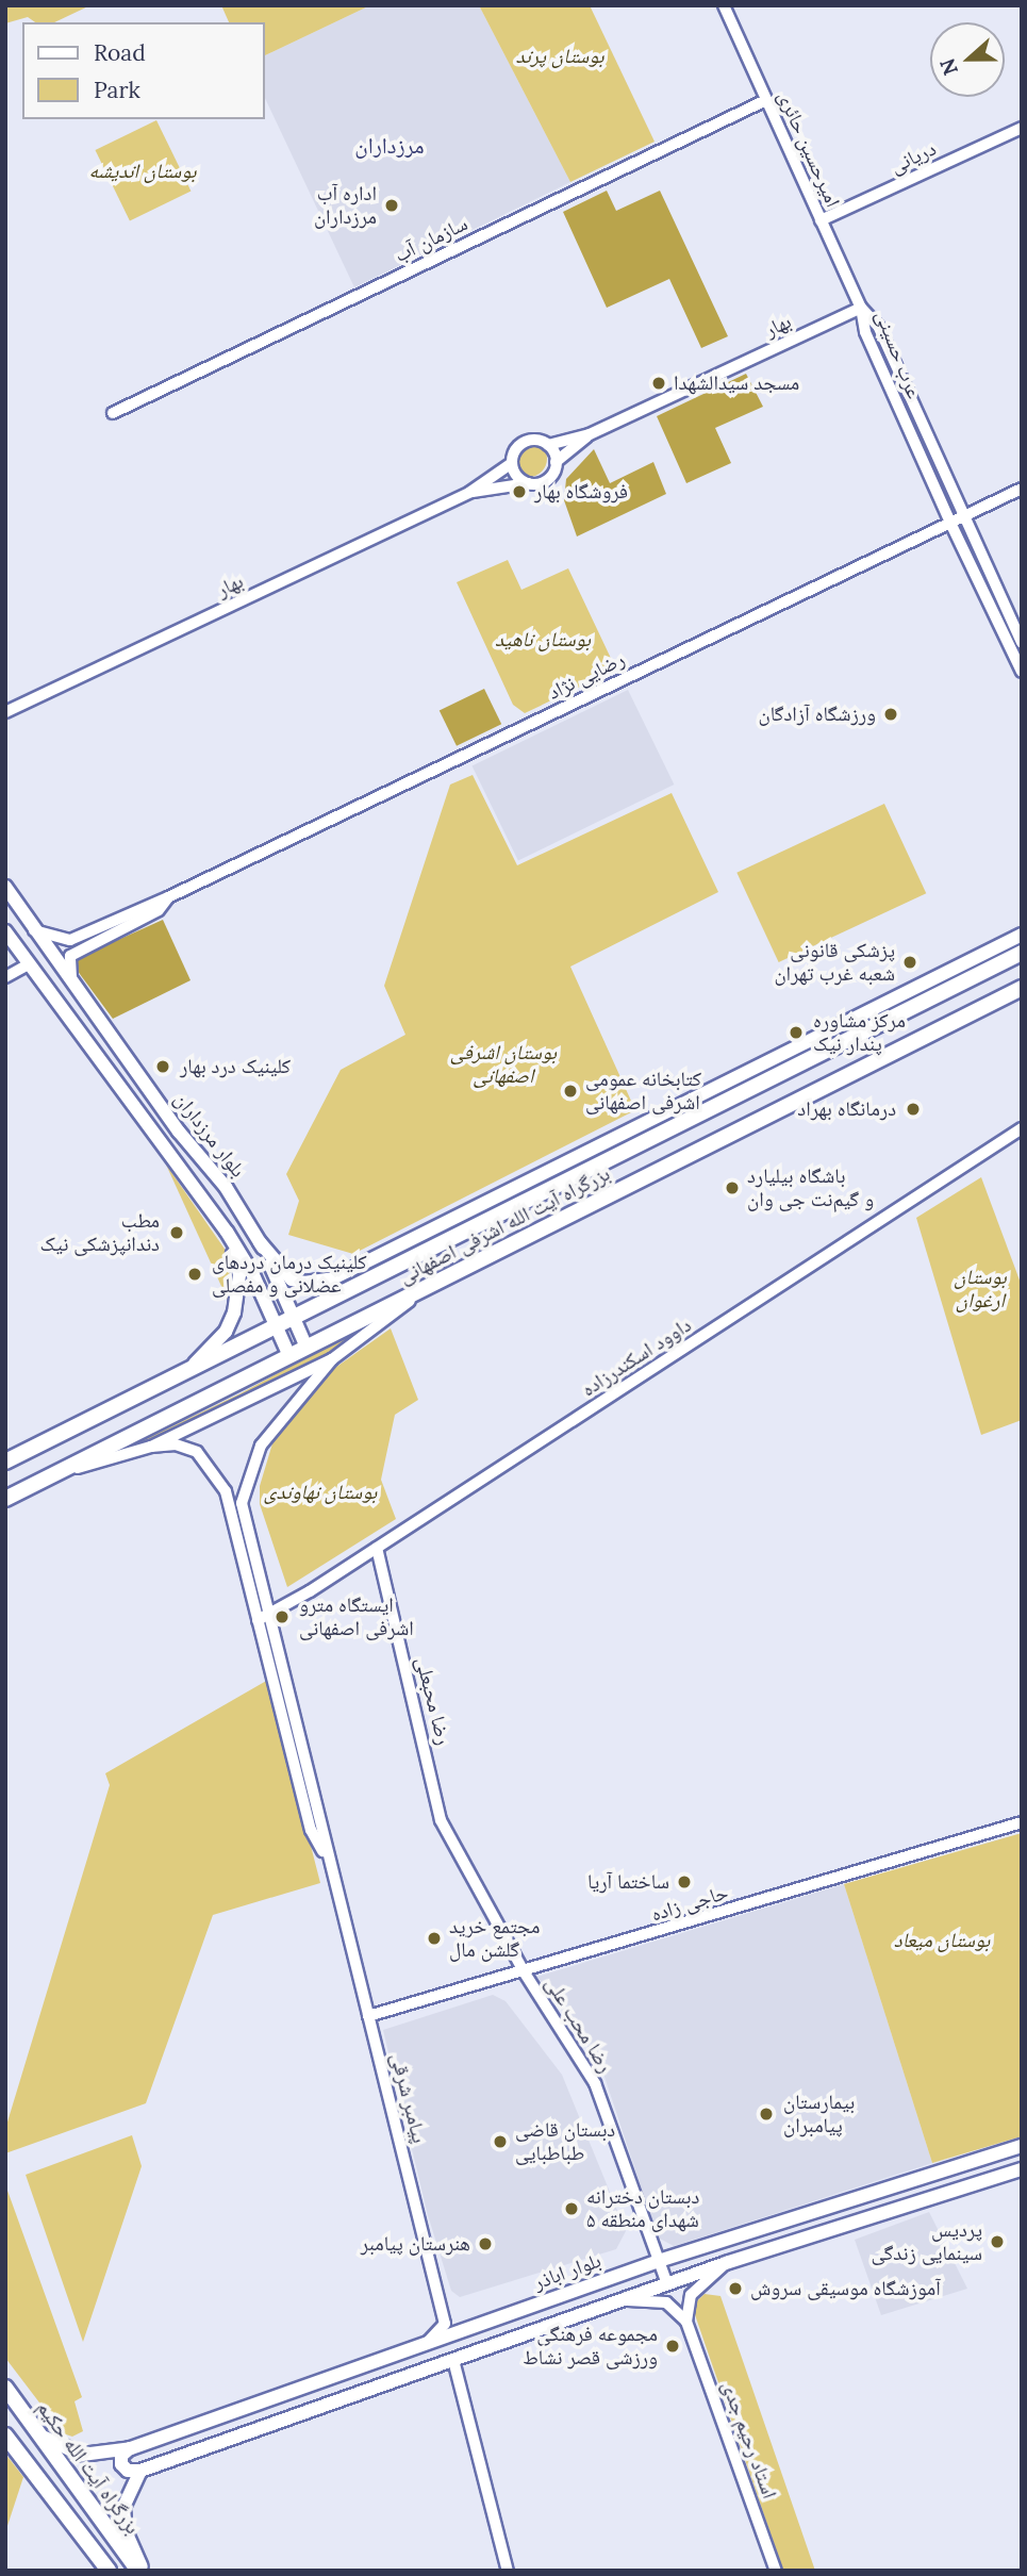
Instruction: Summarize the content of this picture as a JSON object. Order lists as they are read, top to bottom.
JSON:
{
  "streets": {
    "highway": ["بزرگراه آیت الله اشرفی اصفهانی", "بزرگراه آیت الله حکیم"],
    "main road": ["بلوار مرزداران", "بلوار اباذر"],
    "street": [
      "امیرحسین حائری",
      "دریانی",
      "سازمان آب",
      "بهار",
      "عرب حسینی",
      "رضایی نژاد",
      "داوود اسکندرزاده",
      "رضا محبعلی",
      "حاجی زاده",
      "رضا محب علی",
      "پیامبر شرقی",
      "استاد رحیم جدی"
    ]
  },
  "crossings": [
    ["امیرحسین حائری", "دریانی"],
    ["امیرحسین حائری", "سازمان آب"],
    ["امیرحسین حائری", "بهار"],
    ["امیرحسین حائری", "عرب حسینی"],
    ["بهار", "عرب حسینی"],
    ["عرب حسینی", "رضایی نژاد"],
    ["رضایی نژاد", "بلوار مرزداران"],
    ["بلوار مرزداران", "بزرگراه آیت الله اشرفی اصفهانی"],
    ["داوود اسکندرزاده", "رضا محبعلی"],
    ["داوود اسکندرزاده", "پیامبر شرقی"],
    ["رضا محبعلی", "رضا محب علی"],
    ["حاجی زاده", "رضا محب علی"],
    ["حاجی زاده", "پیامبر شرقی"],
    ["رضا محب علی", "بلوار اباذر"],
    ["پیامبر شرقی", "بلوار اباذر"],
    ["بلوار اباذر", "بزرگراه آیت الله حکیم"]
  ],
  "districts": ["مرزداران"],
  "parks": [
    "بوستان پرند",
    "بوستان اندیشه",
    "بوستان ناهید",
    "بوستان اشرفی اصفهانی",
    "بوستان ارغوان",
    "بوستان نهاوندی",
    "بوستان میعاد"
  ],
  "places": [
    "اداره آب مرزداران",
    "مسجد سیدالشهدا",
    "فروشگاه بهار",
    "ورزشگاه آزادگان",
    "پزشکی قانونی شعبه غرب تهران",
    "مرکز مشاوره پندار نیک",
    "کلینیک درد بهار",
    "کتابخانه عمومی اشرفی اصفهانی",
    "درمانگاه بهراد",
    "باشگاه بیلیارد و گیم‌نت جی وان",
    "مطب دندانپزشکی نیک",
    "کلینیک درمان دردهای عضلانی و مفصلی",
    "ایستگاه مترو اشرفی اصفهانی",
    "ساختما آریا",
    "مجتمع خرید گلشن مال",
    "بیمارستان پیامبران",
    "دبستان قاضی طباطبایی",
    "دبستان دخترانه شهدای منطقه ۵",
    "پردیس سینمایی زندگی",
    "هنرستان پیامبر",
    "آموزشگاه موسیقی سروش",
    "مجموعه فرهنگی ورزشی قصر نشاط"
  ],
  "legend": ["Road", "Park"],
  "north": "left"
}
